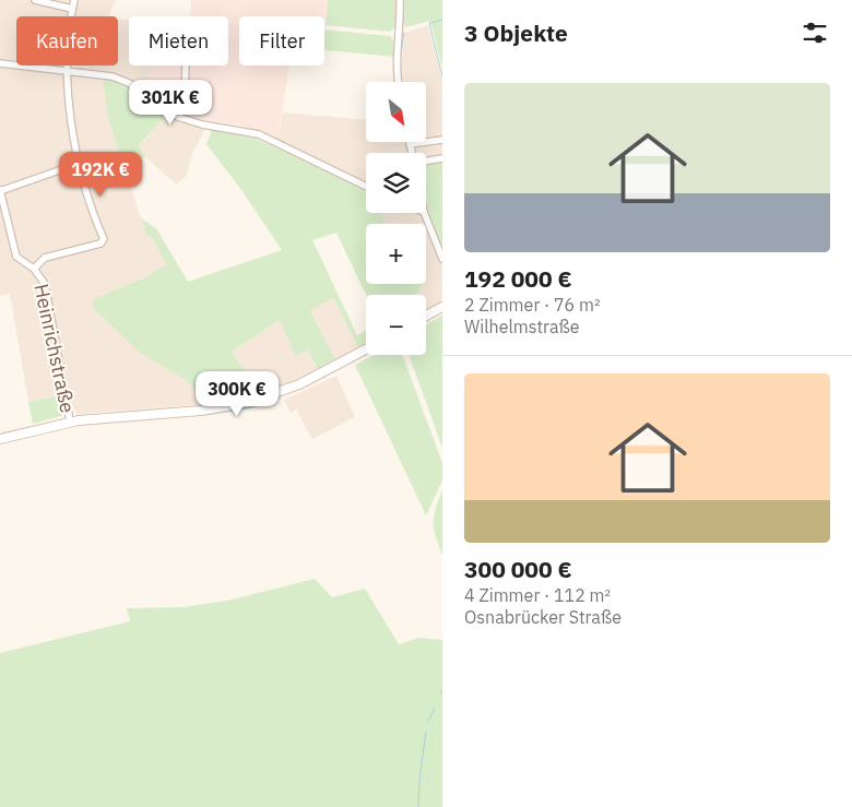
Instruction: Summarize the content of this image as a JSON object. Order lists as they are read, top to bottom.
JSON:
{
  "streets": {
    "street": ["Heinrichstraße"]
  },
  "north": "bottom right",
  "page": {
    "heading": "3 Objekte",
    "chip": ["Kaufen", "Mieten", "Filter"],
    "list": [
      {
        "name": "192 000 €",
        "note": "2 Zimmer · 76 m² · Wilhelmstraße"
      },
      {
        "name": "300 000 €",
        "note": "4 Zimmer · 112 m² · Osnabrücker Straße"
      }
    ],
    "price": ["301K €", "192K €", "300K €"],
    "map_buttons": ["+", "−"]
  }
}
